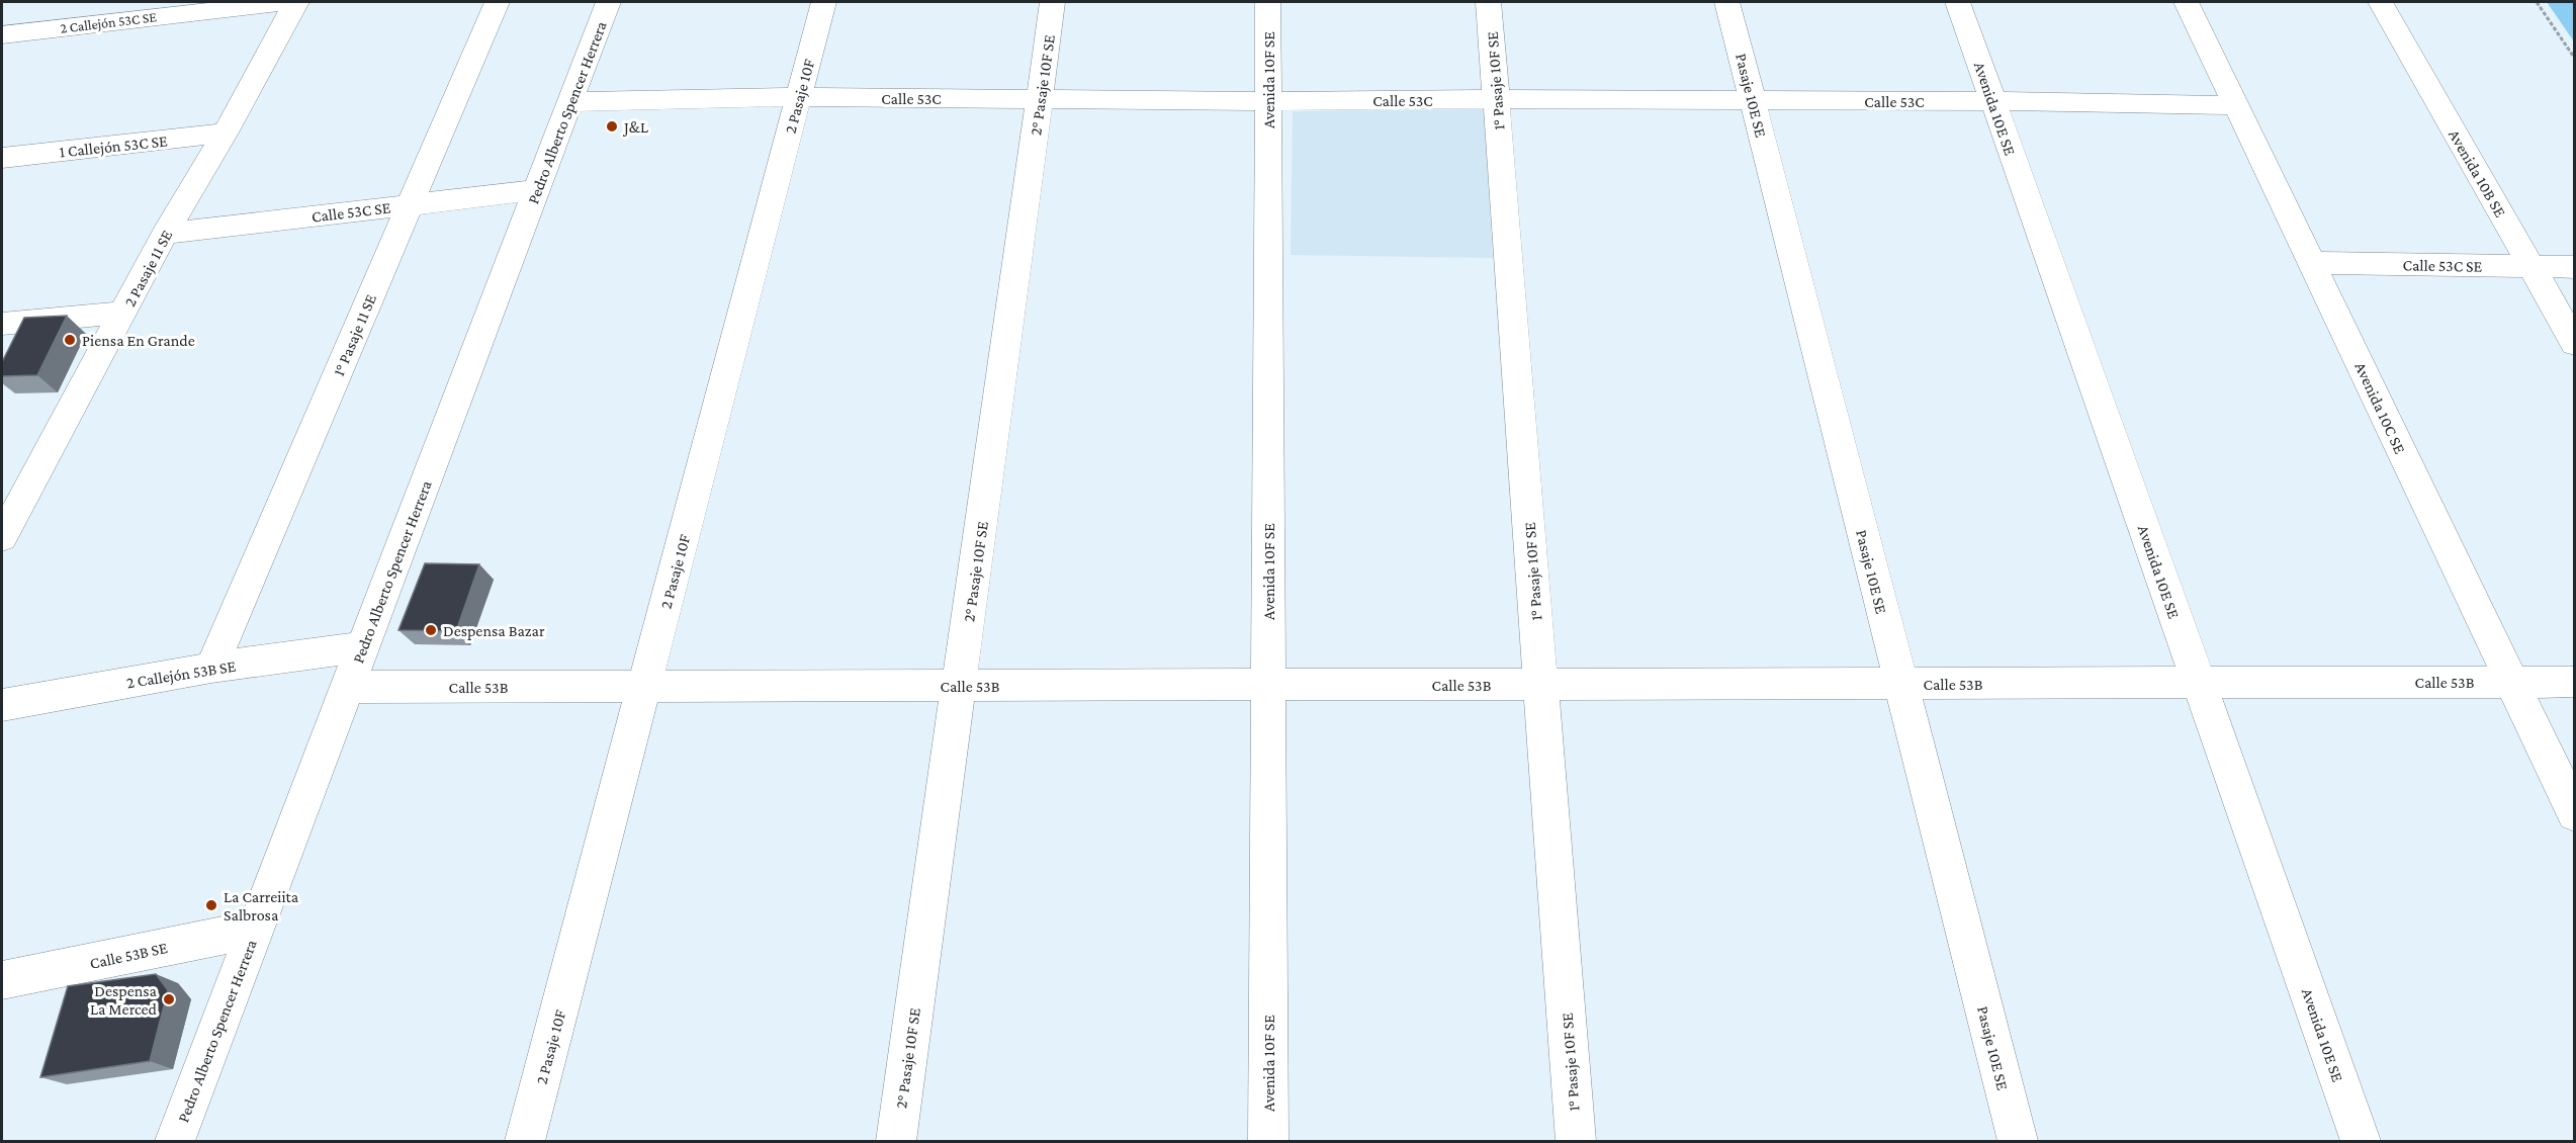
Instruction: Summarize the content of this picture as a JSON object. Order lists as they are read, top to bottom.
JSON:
{
  "streets": {
    "street": [
      "2 Callejón 53C SE",
      "Avenida 10F SE",
      "1° Pasaje 10F SE",
      "2° Pasaje 10F SE",
      "Pasaje 10E SE",
      "2 Pasaje 10F",
      "Calle 53C",
      "Avenida 10E SE",
      "Pedro Alberto Spencer Herrera",
      "1 Callejón 53C SE",
      "Avenida 10B SE",
      "Calle 53C SE",
      "2 Pasaje 11 SE",
      "1° Pasaje 11 SE",
      "Avenida 10C SE",
      "2 Callejón 53B SE",
      "Calle 53B",
      "Calle 53B SE"
    ]
  },
  "crossings": [
    ["Avenida 10F SE", "Calle 53C"],
    ["Avenida 10F SE", "Calle 53B"],
    ["1° Pasaje 10F SE", "Calle 53C"],
    ["1° Pasaje 10F SE", "Calle 53B"],
    ["2° Pasaje 10F SE", "Calle 53C"],
    ["2° Pasaje 10F SE", "Calle 53B"],
    ["Pasaje 10E SE", "Calle 53C"],
    ["Pasaje 10E SE", "Calle 53B"],
    ["2 Pasaje 10F", "Calle 53C"],
    ["2 Pasaje 10F", "Calle 53B"],
    ["Calle 53C", "Avenida 10E SE"],
    ["Calle 53C", "Pedro Alberto Spencer Herrera"],
    ["Calle 53C", "Avenida 10C SE"],
    ["Avenida 10E SE", "Calle 53B"],
    ["Pedro Alberto Spencer Herrera", "Calle 53C SE"],
    ["Pedro Alberto Spencer Herrera", "2 Callejón 53B SE"],
    ["Pedro Alberto Spencer Herrera", "Calle 53B"],
    ["Pedro Alberto Spencer Herrera", "Calle 53B SE"],
    ["1 Callejón 53C SE", "2 Pasaje 11 SE"],
    ["Avenida 10B SE", "Calle 53C SE"],
    ["Calle 53C SE", "2 Pasaje 11 SE"],
    ["Calle 53C SE", "1° Pasaje 11 SE"],
    ["Calle 53C SE", "Avenida 10C SE"],
    ["1° Pasaje 11 SE", "2 Callejón 53B SE"],
    ["Avenida 10C SE", "Calle 53B"]
  ],
  "places": [
    "J&L",
    "Piensa En Grande",
    "Despensa Bazar",
    "La Carreiita Salbrosa",
    "Despensa La Merced"
  ]
}
